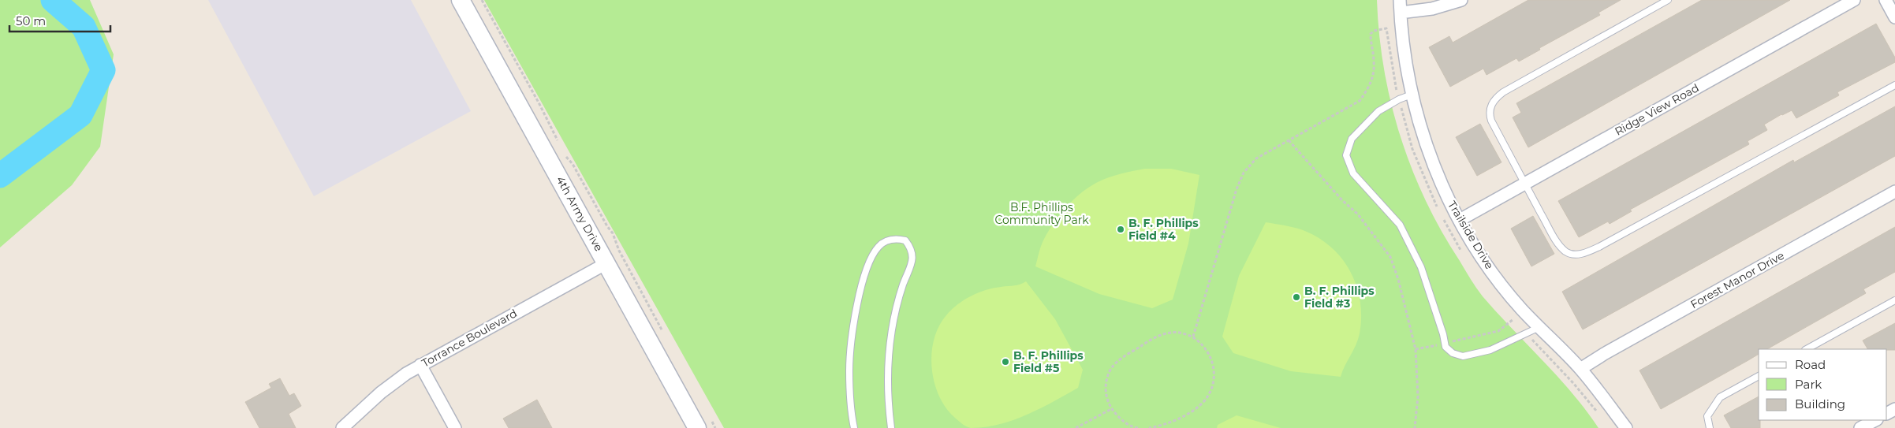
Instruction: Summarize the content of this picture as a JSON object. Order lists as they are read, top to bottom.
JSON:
{
  "streets": {
    "street": [
      "Ridge View Road",
      "4th Army Drive",
      "Trailside Drive",
      "Forest Manor Drive",
      "Torrance Boulevard"
    ]
  },
  "crossings": [
    ["Ridge View Road", "Trailside Drive"],
    ["4th Army Drive", "Torrance Boulevard"],
    ["Trailside Drive", "Forest Manor Drive"]
  ],
  "parks": ["B.F. Phillips Community Park"],
  "places": ["B. F. Phillips Field #4", "B. F. Phillips Field #3", "B. F. Phillips Field #5"],
  "legend": ["Road", "Park", "Building"],
  "scale_bar": "50 m"
}
